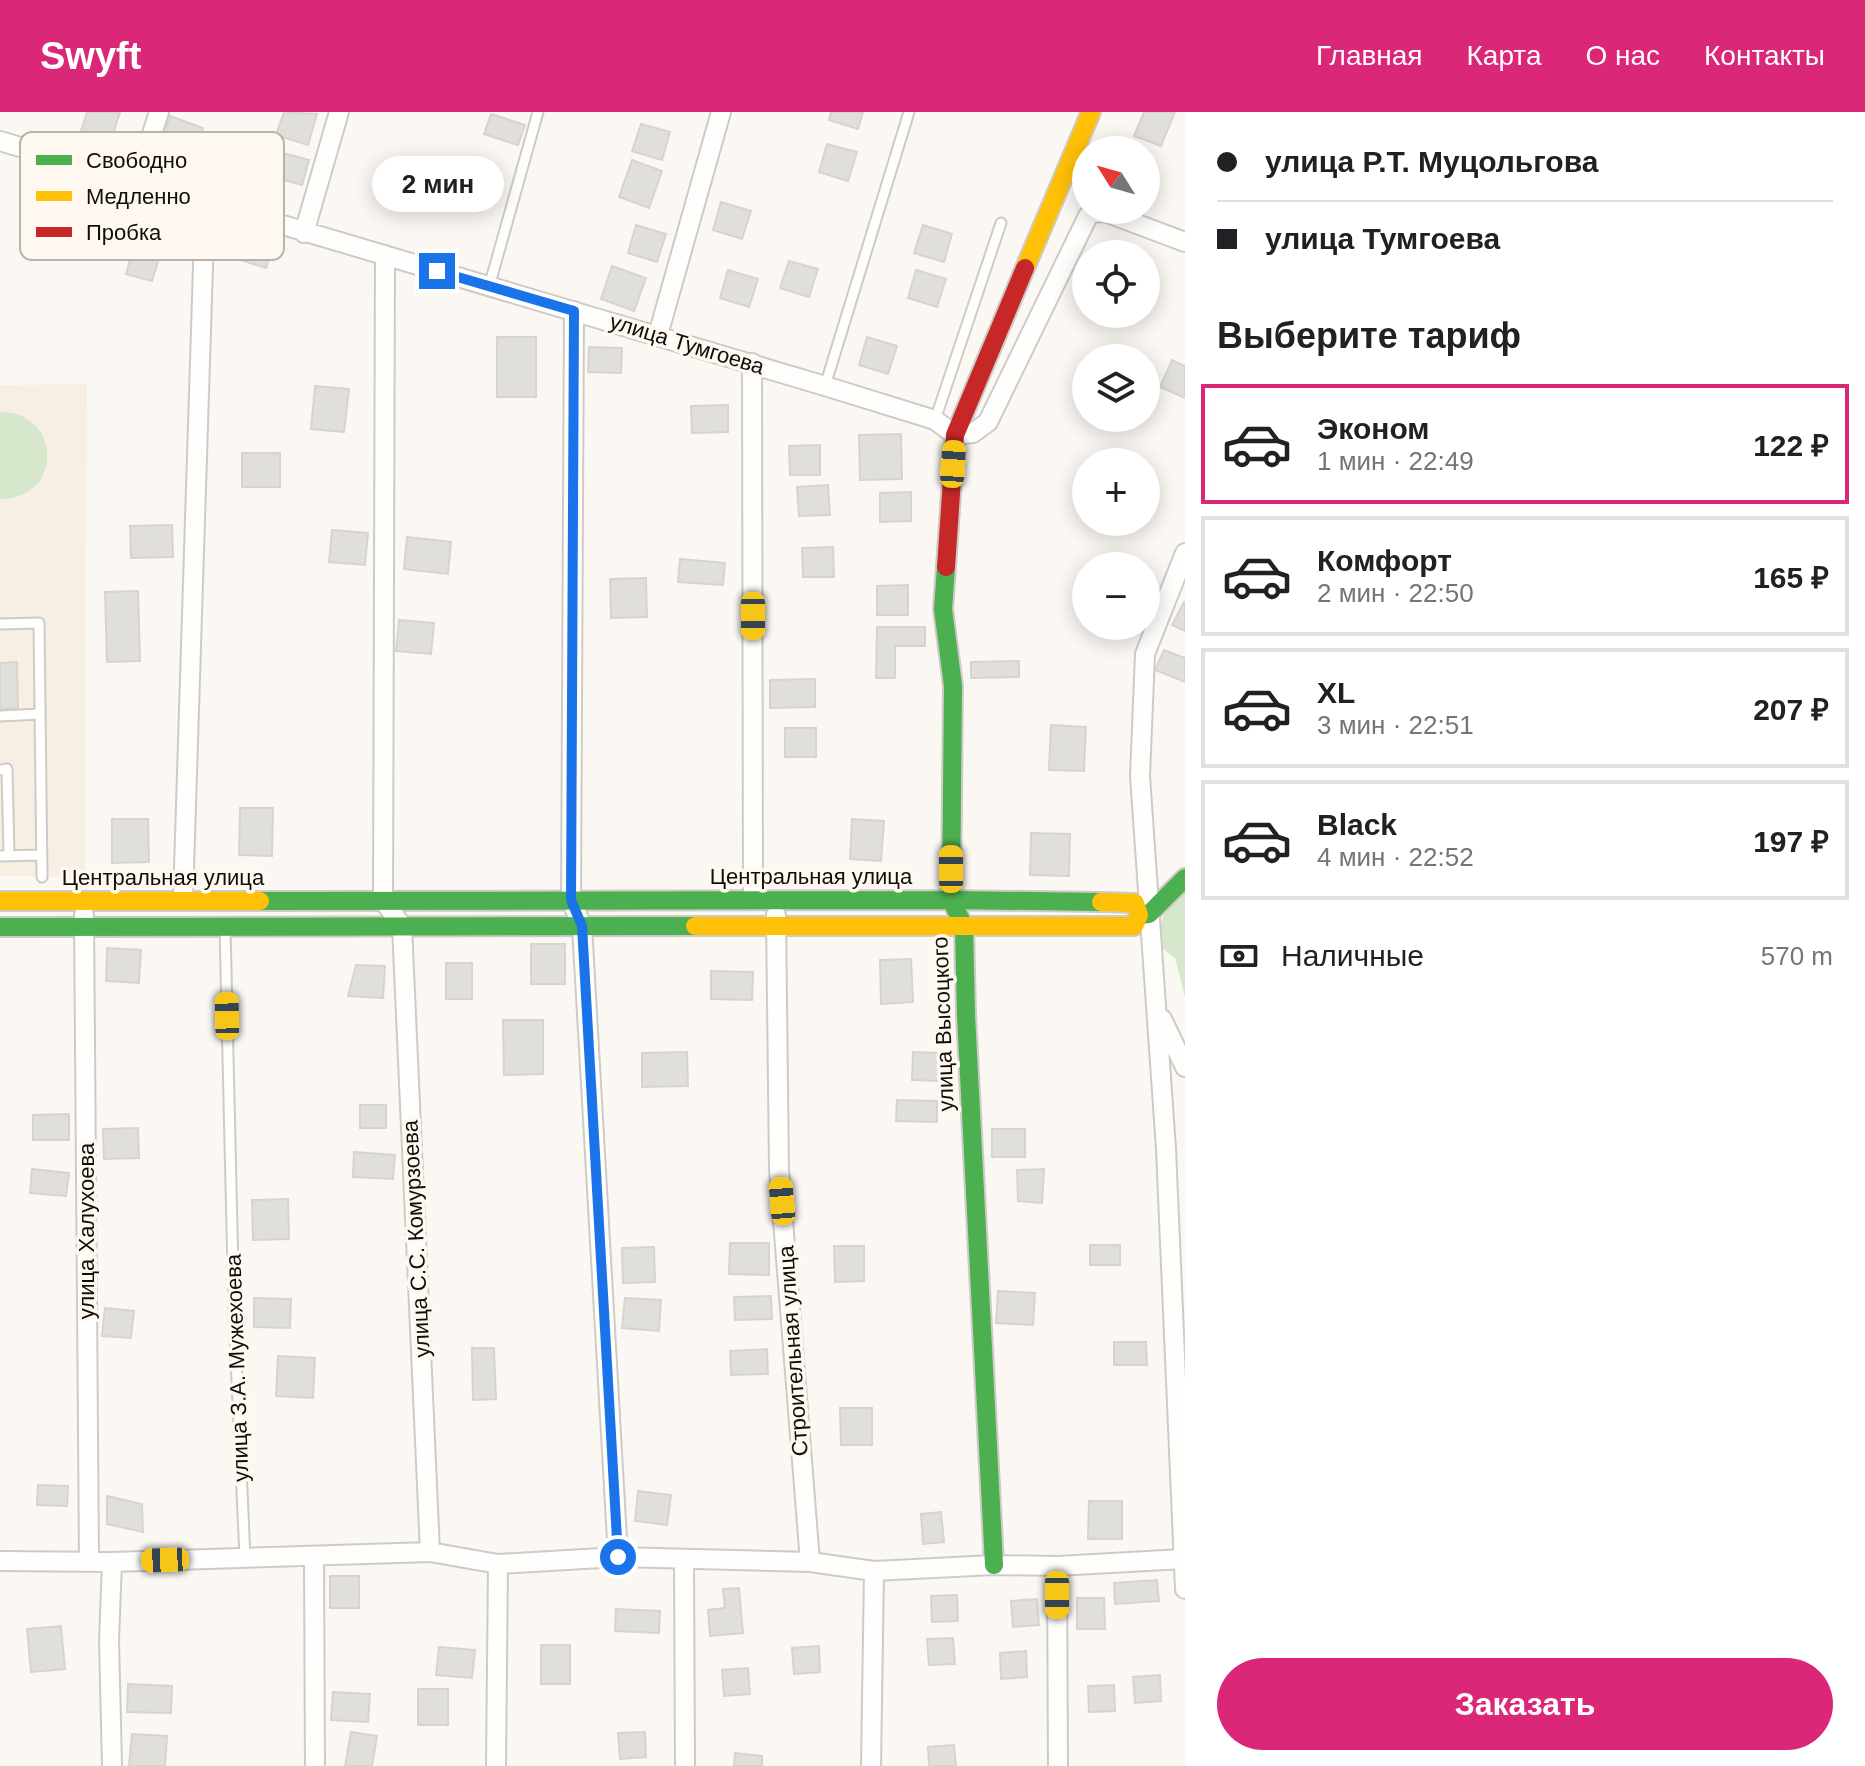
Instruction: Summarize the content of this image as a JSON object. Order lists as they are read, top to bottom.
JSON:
{
  "streets": {
    "street": [
      "улица Тумгоева",
      "Центральная улица",
      "улица Высоцкого",
      "улица Халухоева",
      "улица С.С. Комурзоева",
      "Строительная улица"
    ],
    "lane": ["улица З.А. Мужехоева"]
  },
  "crossings": [
    ["улица Тумгоева", "улица Высоцкого"],
    ["Центральная улица", "улица Высоцкого"],
    ["Центральная улица", "улица Халухоева"],
    ["Центральная улица", "Строительная улица"],
    ["Центральная улица", "улица З.А. Мужехоева"]
  ],
  "legend": ["Свободно", "Медленно", "Пробка"],
  "north": "top left",
  "page": {
    "header": "Swyft",
    "nav": [
      "Главная",
      "Карта",
      "О нас",
      "Контакты"
    ],
    "banner": ["улица Р.Т. Муцольгова", "улица Тумгоева"],
    "map_buttons": ["+", "−"],
    "bubble": "2 мин",
    "heading": "Выберите тариф",
    "list": [
      {
        "name": "Эконом",
        "note": "1 мин · 22:49",
        "value": "122 ₽"
      },
      {
        "name": "Комфорт",
        "note": "2 мин · 22:50",
        "value": "165 ₽"
      },
      {
        "name": "XL",
        "note": "3 мин · 22:51",
        "value": "207 ₽"
      },
      {
        "name": "Black",
        "note": "4 мин · 22:52",
        "value": "197 ₽"
      }
    ],
    "pay": ["Наличные", "570 m"],
    "buttons": "Заказать"
  }
}
